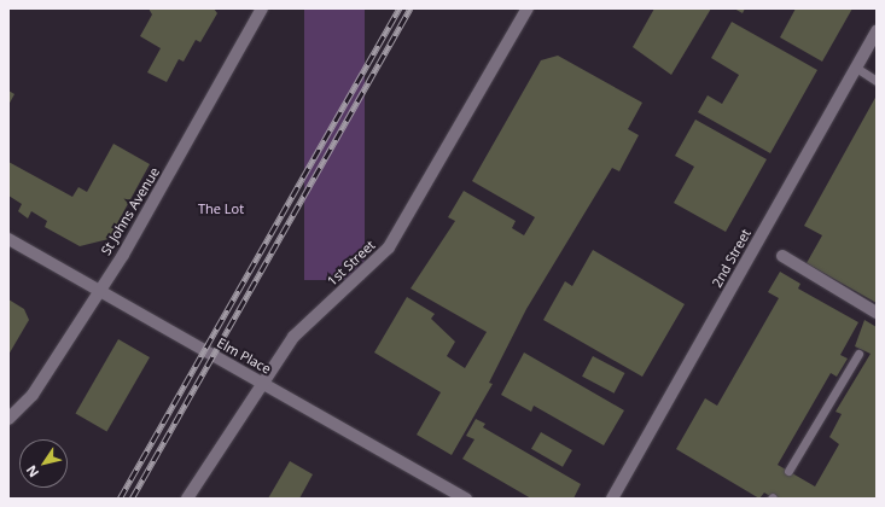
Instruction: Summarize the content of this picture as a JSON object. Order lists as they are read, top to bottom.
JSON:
{
  "streets": {
    "street": [
      "St Johns Avenue",
      "2nd Street",
      "1st Street",
      "Elm Place"
    ]
  },
  "crossings": [
    ["St Johns Avenue", "Elm Place"],
    ["1st Street", "Elm Place"]
  ],
  "parks": ["The Lot"],
  "north": "bottom left"
}
